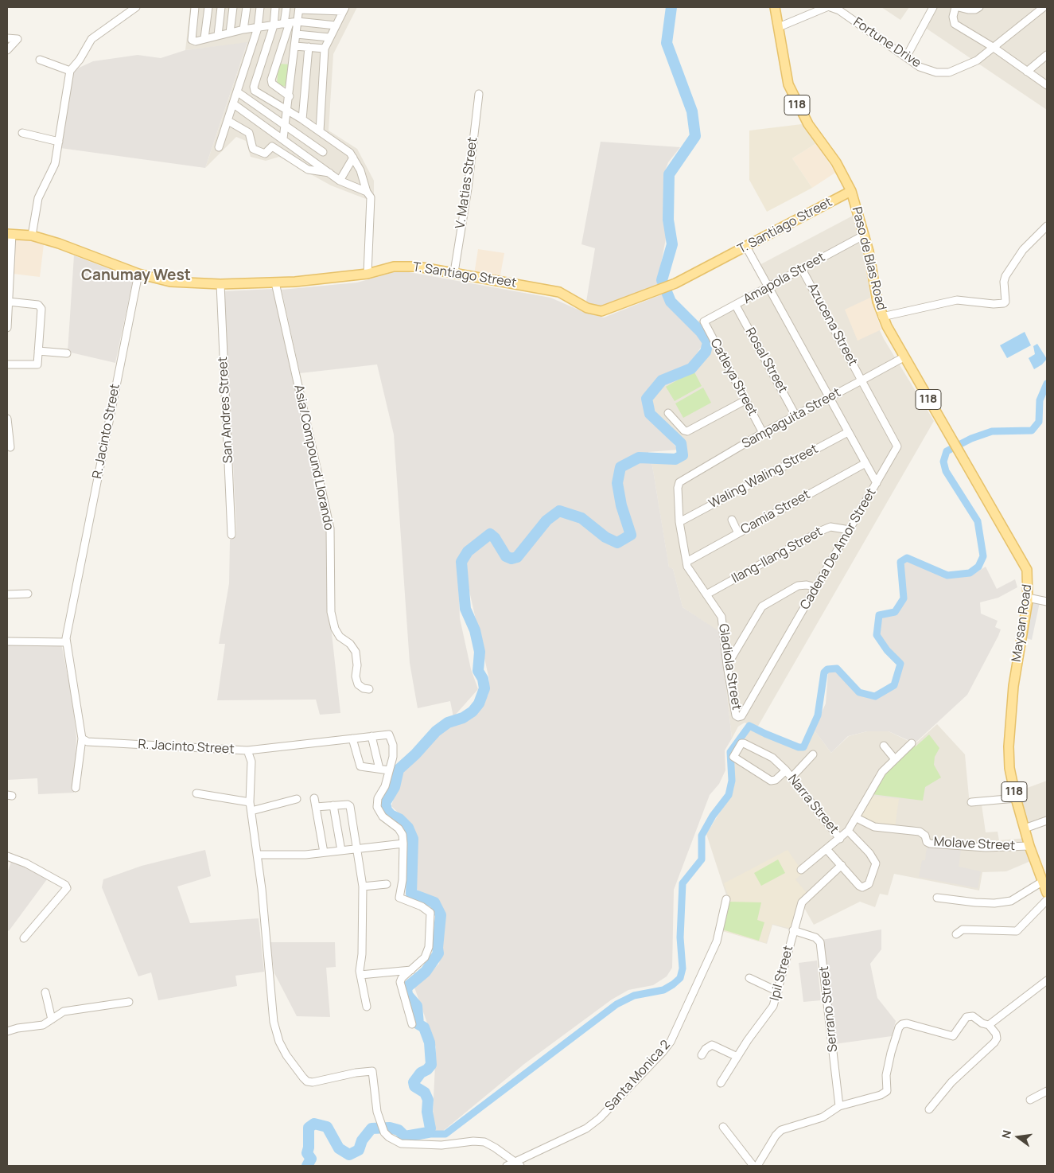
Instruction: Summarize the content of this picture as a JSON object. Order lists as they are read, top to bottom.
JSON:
{
  "streets": {
    "main road": [
      "118",
      "T. Santiago Street",
      "Paso de Blas Road",
      "Maysan Road"
    ],
    "street": [
      "Fortune Drive",
      "V. Matias Street",
      "Amapola Street",
      "Azucena Street",
      "Rosal Street",
      "Catleya Street",
      "San Andres Street",
      "Sampaguita Street",
      "R. Jacinto Street",
      "Asia/Compound Llorando",
      "Waling Waling Street",
      "Camia Street",
      "Cadena De Amor Street",
      "Ilang-Ilang Street",
      "Gladiola Street",
      "Narra Street",
      "Molave Street",
      "Ipil Street",
      "Serrano Street",
      "Santa Monica 2"
    ]
  },
  "crossings": [
    ["V. Matias Street", "T. Santiago Street"],
    ["T. Santiago Street", "Paso de Blas Road"],
    ["T. Santiago Street", "San Andres Street"],
    ["T. Santiago Street", "R. Jacinto Street"],
    ["T. Santiago Street", "Asia/Compound Llorando"],
    ["Paso de Blas Road", "Amapola Street"],
    ["Paso de Blas Road", "Sampaguita Street"],
    ["Paso de Blas Road", "Maysan Road"],
    ["Amapola Street", "Azucena Street"],
    ["Amapola Street", "Rosal Street"],
    ["Amapola Street", "Catleya Street"],
    ["Azucena Street", "Sampaguita Street"],
    ["Azucena Street", "Cadena De Amor Street"],
    ["Rosal Street", "Sampaguita Street"],
    ["Catleya Street", "Sampaguita Street"],
    ["Sampaguita Street", "Cadena De Amor Street"],
    ["Sampaguita Street", "Maysan Road"],
    ["Sampaguita Street", "Gladiola Street"],
    ["R. Jacinto Street", "Santa Monica 2"],
    ["Waling Waling Street", "Gladiola Street"],
    ["Camia Street", "Gladiola Street"],
    ["Cadena De Amor Street", "Ilang-Ilang Street"],
    ["Cadena De Amor Street", "Gladiola Street"],
    ["Ilang-Ilang Street", "Gladiola Street"],
    ["Maysan Road", "Molave Street"],
    ["Ipil Street", "Serrano Street"]
  ],
  "districts": ["Canumay West"],
  "north": "left"
}
